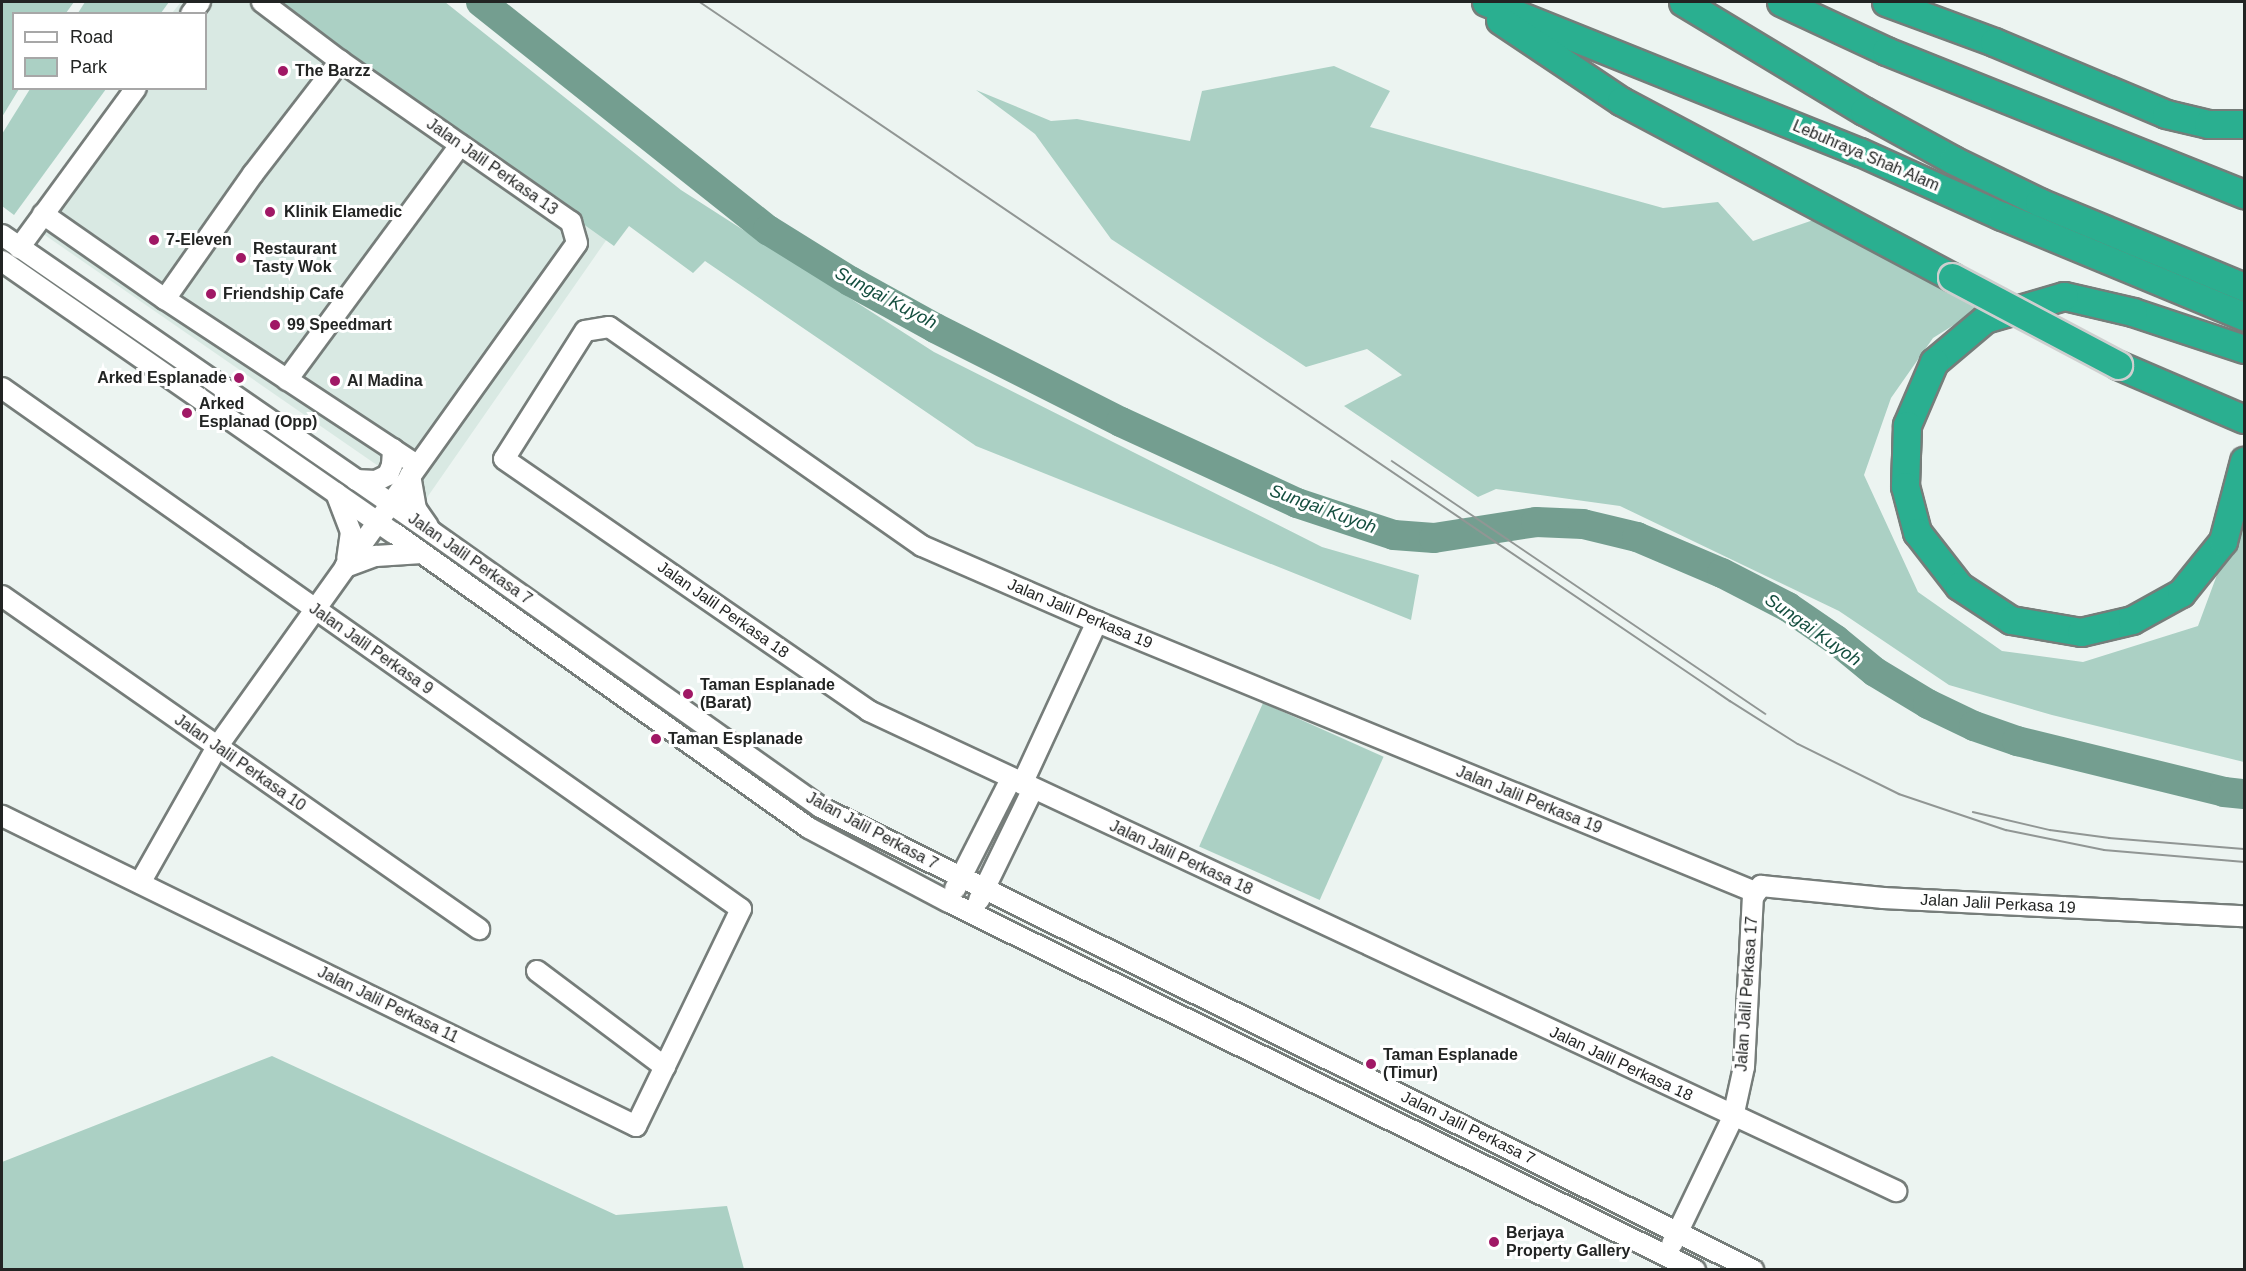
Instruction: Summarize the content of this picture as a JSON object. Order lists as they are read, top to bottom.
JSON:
{
  "streets": {
    "highway": ["Lebuhraya Shah Alam"],
    "street": [
      "Jalan Jalil Perkasa 13",
      "Jalan Jalil Perkasa 7",
      "Jalan Jalil Perkasa 18",
      "Jalan Jalil Perkasa 19",
      "Jalan Jalil Perkasa 9",
      "Jalan Jalil Perkasa 10",
      "Jalan Jalil Perkasa 17",
      "Jalan Jalil Perkasa 11"
    ]
  },
  "crossings": [
    ["Jalan Jalil Perkasa 13", "Jalan Jalil Perkasa 7"],
    ["Jalan Jalil Perkasa 13", "Jalan Jalil Perkasa 9"],
    ["Jalan Jalil Perkasa 13", "Jalan Jalil Perkasa 10"],
    ["Jalan Jalil Perkasa 13", "Jalan Jalil Perkasa 11"],
    ["Jalan Jalil Perkasa 7", "Jalan Jalil Perkasa 17"],
    ["Jalan Jalil Perkasa 18", "Jalan Jalil Perkasa 19"],
    ["Jalan Jalil Perkasa 18", "Jalan Jalil Perkasa 17"],
    ["Jalan Jalil Perkasa 19", "Jalan Jalil Perkasa 17"],
    ["Jalan Jalil Perkasa 9", "Jalan Jalil Perkasa 11"]
  ],
  "water": ["Sungai Kuyoh"],
  "places": [
    "The Barzz",
    "Klinik Elamedic",
    "7-Eleven",
    "Restaurant Tasty Wok",
    "Friendship Cafe",
    "99 Speedmart",
    "Arked Esplanade",
    "Al Madina",
    "Arked Esplanad (Opp)",
    "Taman Esplanade (Barat)",
    "Taman Esplanade",
    "Taman Esplanade (Timur)",
    "Berjaya Property Gallery"
  ],
  "legend": ["Road", "Park"]
}
